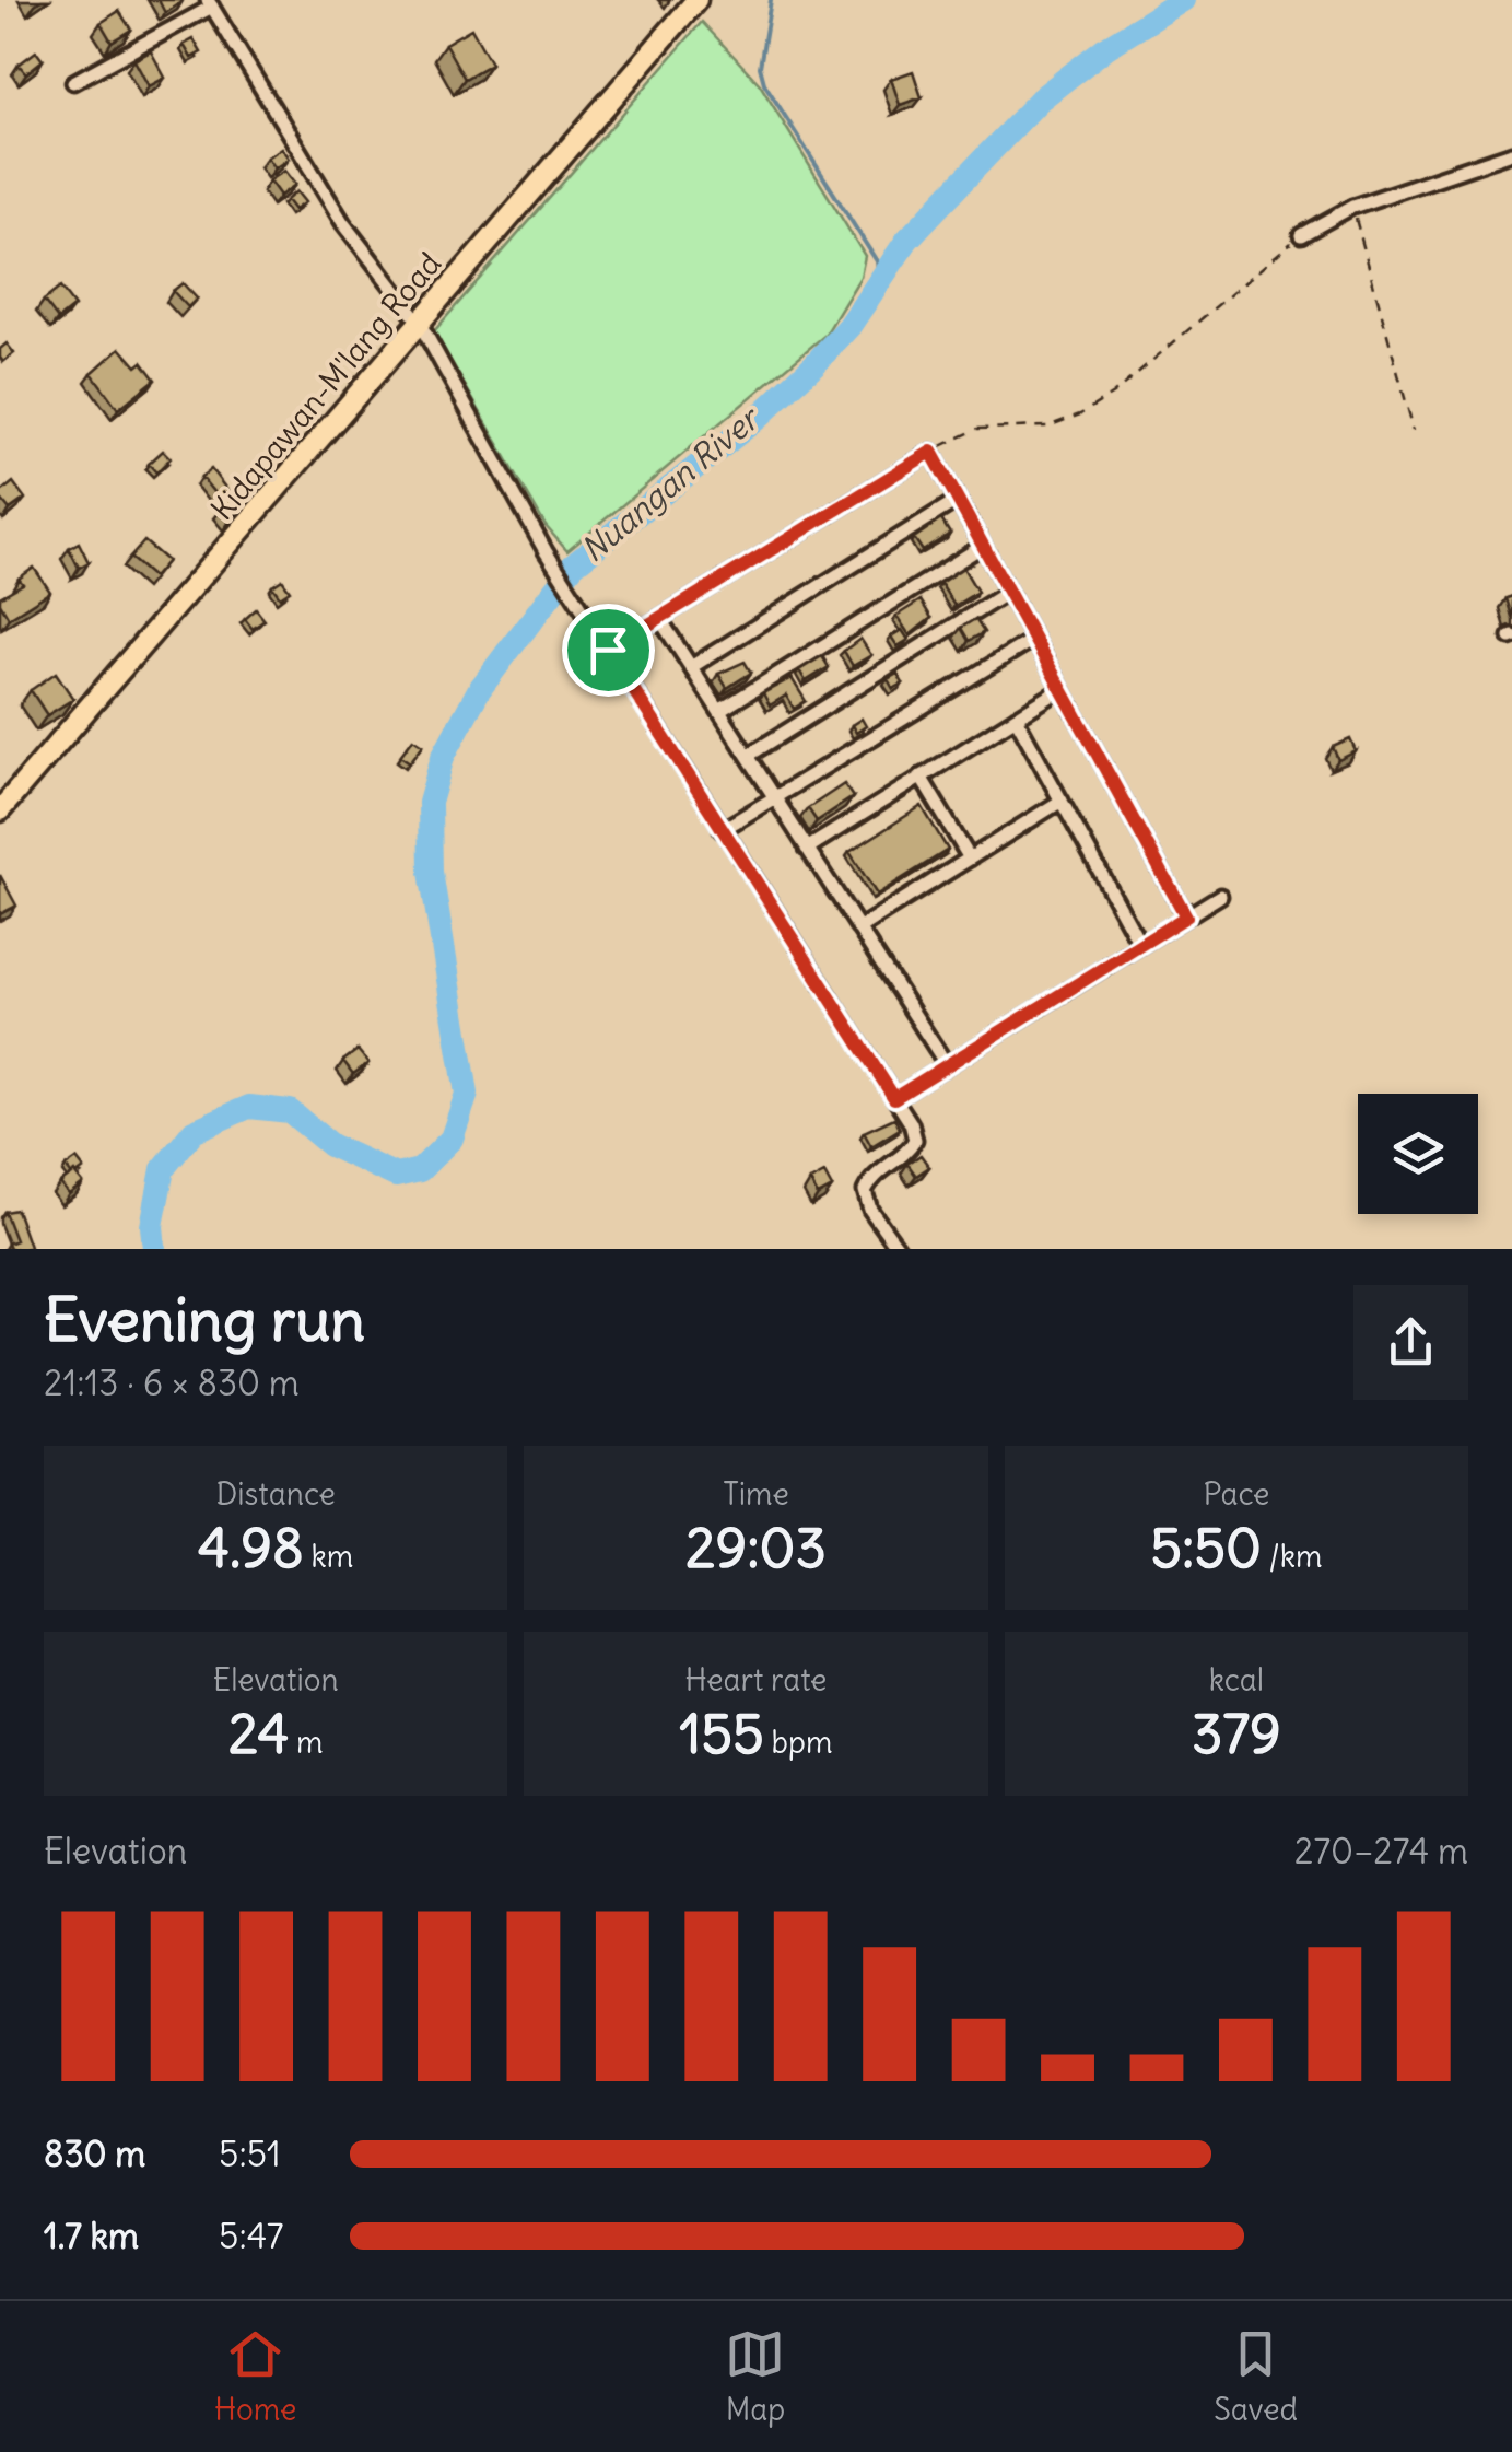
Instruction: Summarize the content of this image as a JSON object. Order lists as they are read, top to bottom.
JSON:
{
  "streets": {
    "main road": ["Kidapawan-M'lang Road"]
  },
  "water": ["Nuangan River"],
  "page": {
    "heading": ["Evening run", "21:13 · 6 × 830 m"],
    "stats": [
      ["Distance", "4.98 km"],
      ["Time", "29:03"],
      ["Pace", "5:50 /km"],
      ["Elevation", "24 m"],
      ["Heart rate", "155 bpm"],
      ["kcal", "379"]
    ],
    "chart": ["Elevation", "270–274 m"],
    "list": [
      {
        "name": "830 m",
        "note": "5:51"
      },
      {
        "name": "1.7 km",
        "note": "5:47"
      }
    ],
    "tabs": ["Home", "Map", "Saved"]
  }
}
